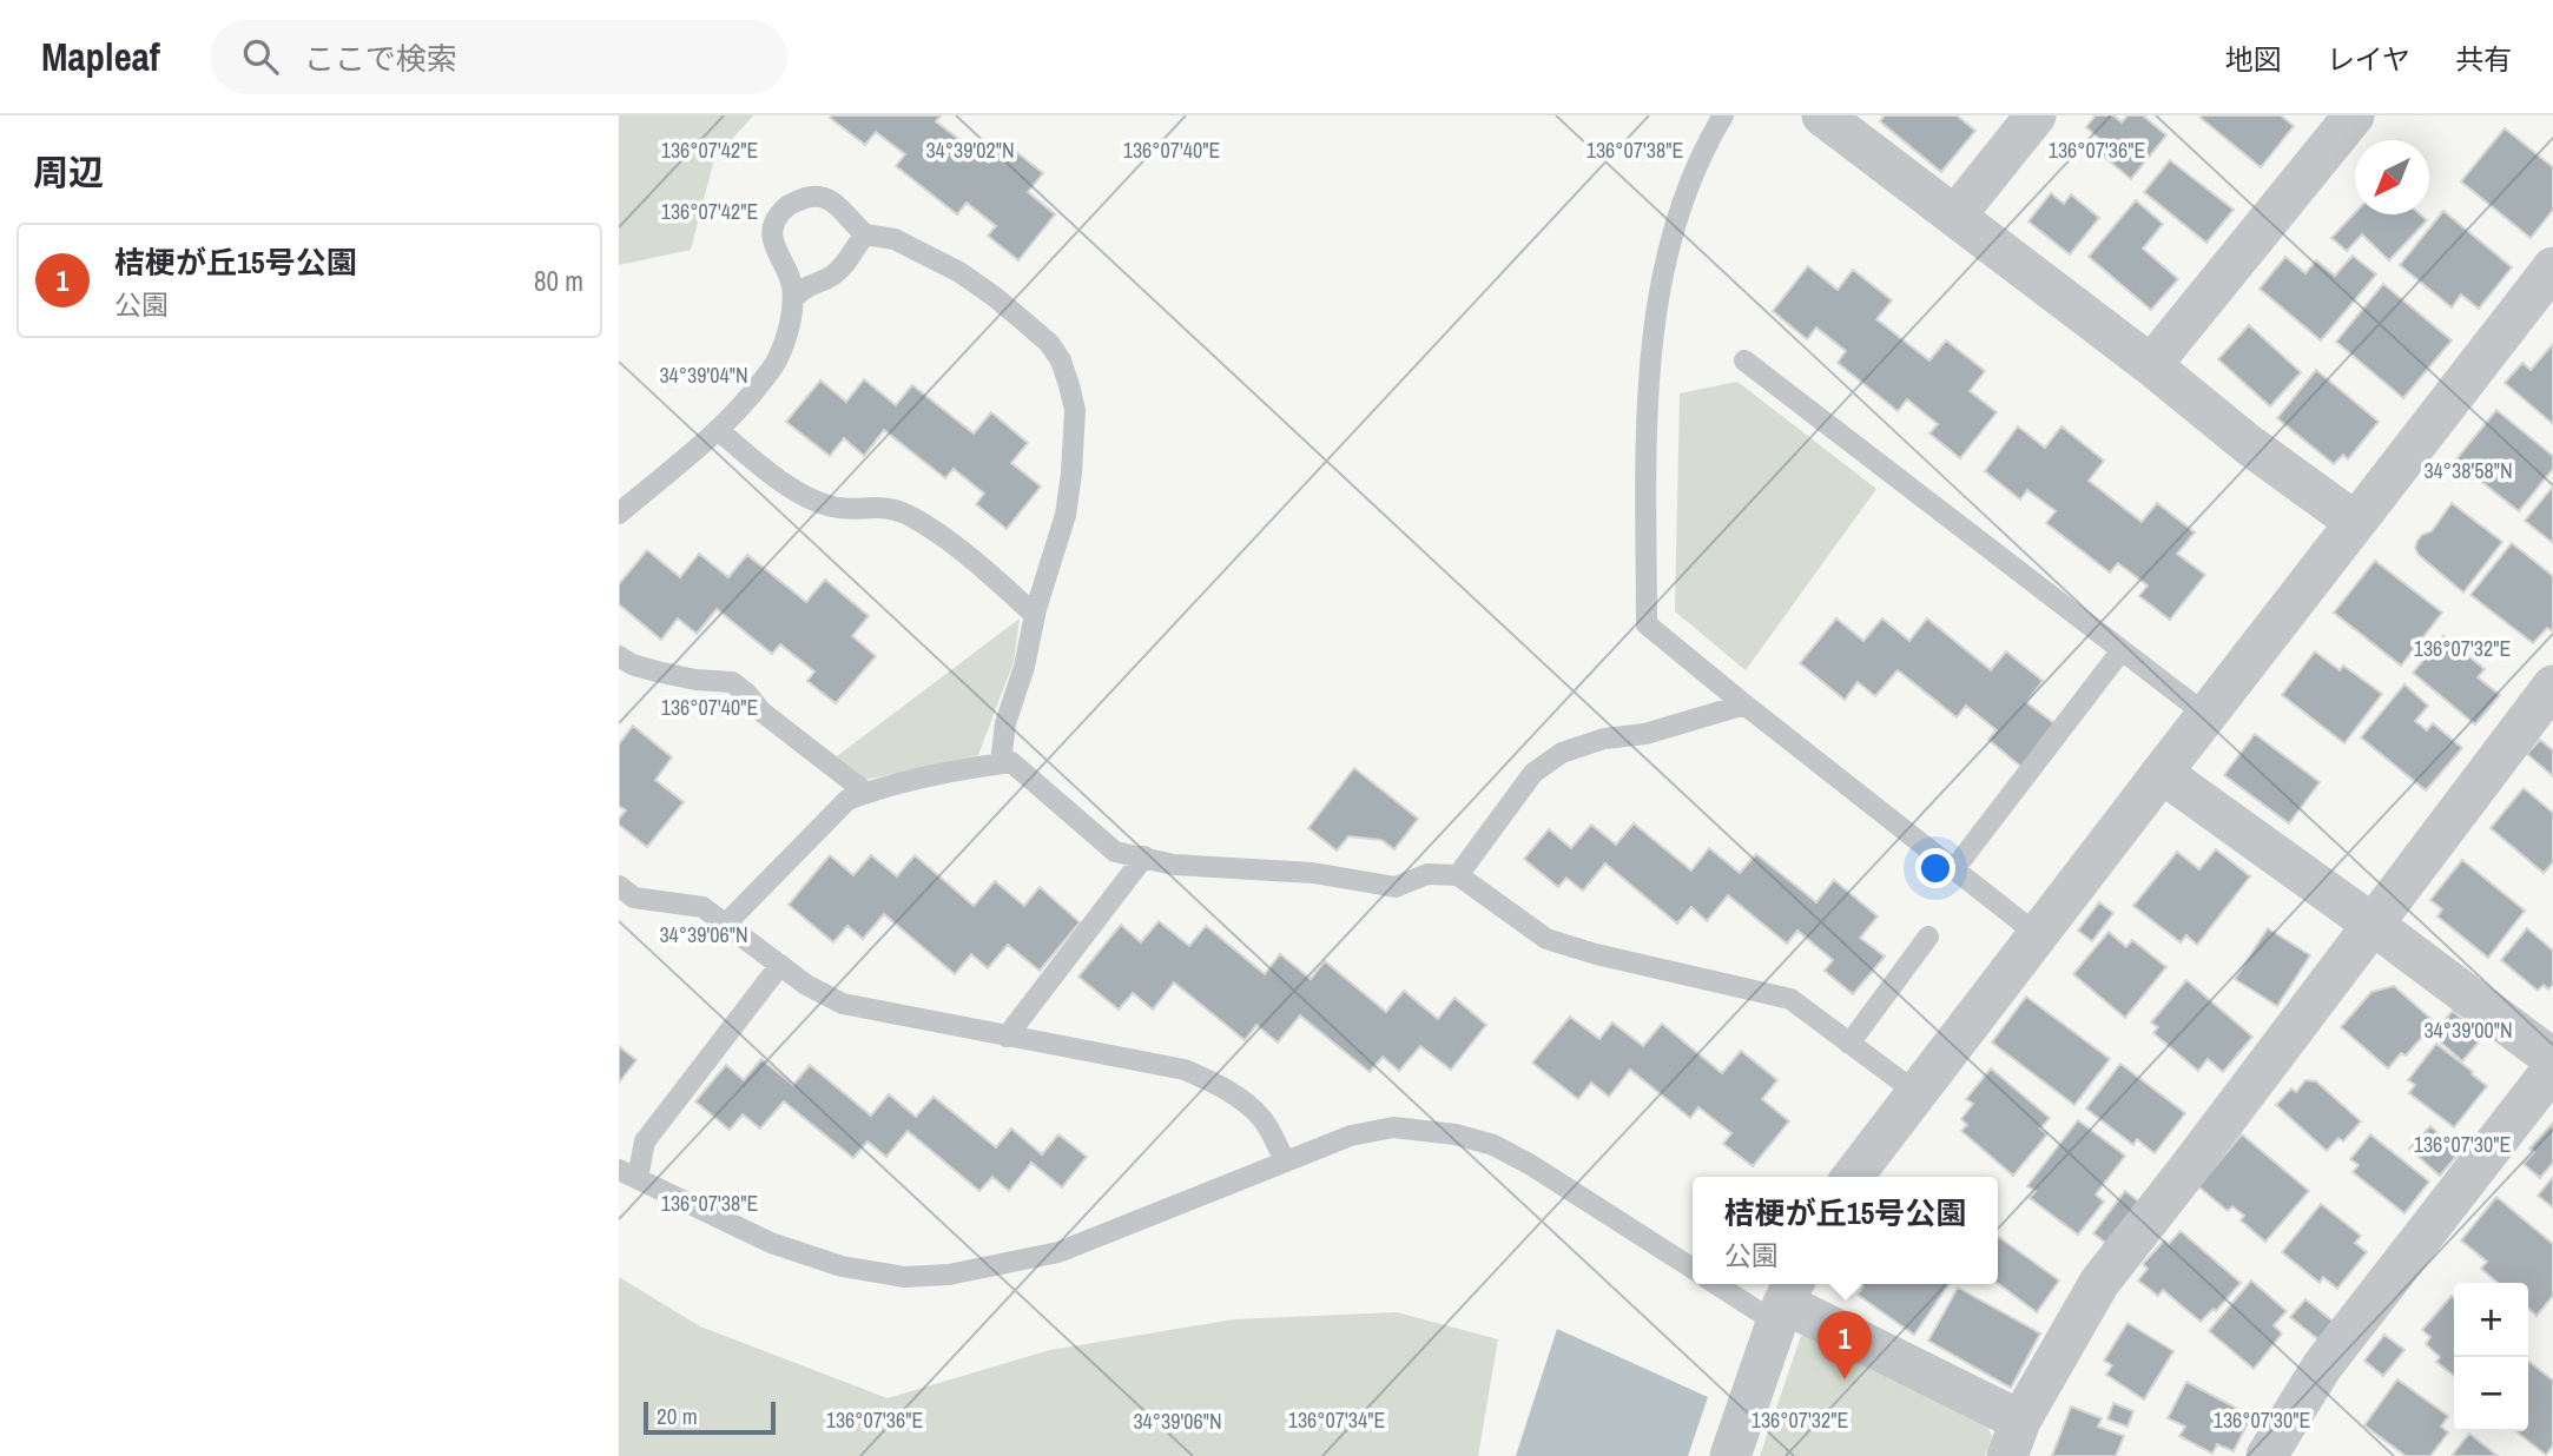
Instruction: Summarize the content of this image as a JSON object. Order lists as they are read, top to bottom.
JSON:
{
  "scale_bar": "20 m",
  "north": "bottom left",
  "page": {
    "header": "Mapleaf",
    "search": "ここで検索",
    "nav": ["地図", "レイヤ", "共有"],
    "heading": "周辺",
    "list": [
      {
        "mark": "1",
        "name": "桔梗が丘15号公園",
        "note": "公園",
        "value": "80 m"
      }
    ],
    "popup": ["桔梗が丘15号公園", "公園"],
    "map_buttons": ["+", "−"],
    "pins": "1",
    "scale": "20 m"
  },
  "coordinates": [
    "34°39'02\"N",
    "136°07'36\"E",
    "136°07'42\"E",
    "136°07'40\"E",
    "136°07'38\"E",
    "34°39'04\"N",
    "34°38'58\"N",
    "136°07'32\"E",
    "34°39'06\"N",
    "34°39'00\"N",
    "136°07'30\"E",
    "136°07'34\"E"
  ]
}
